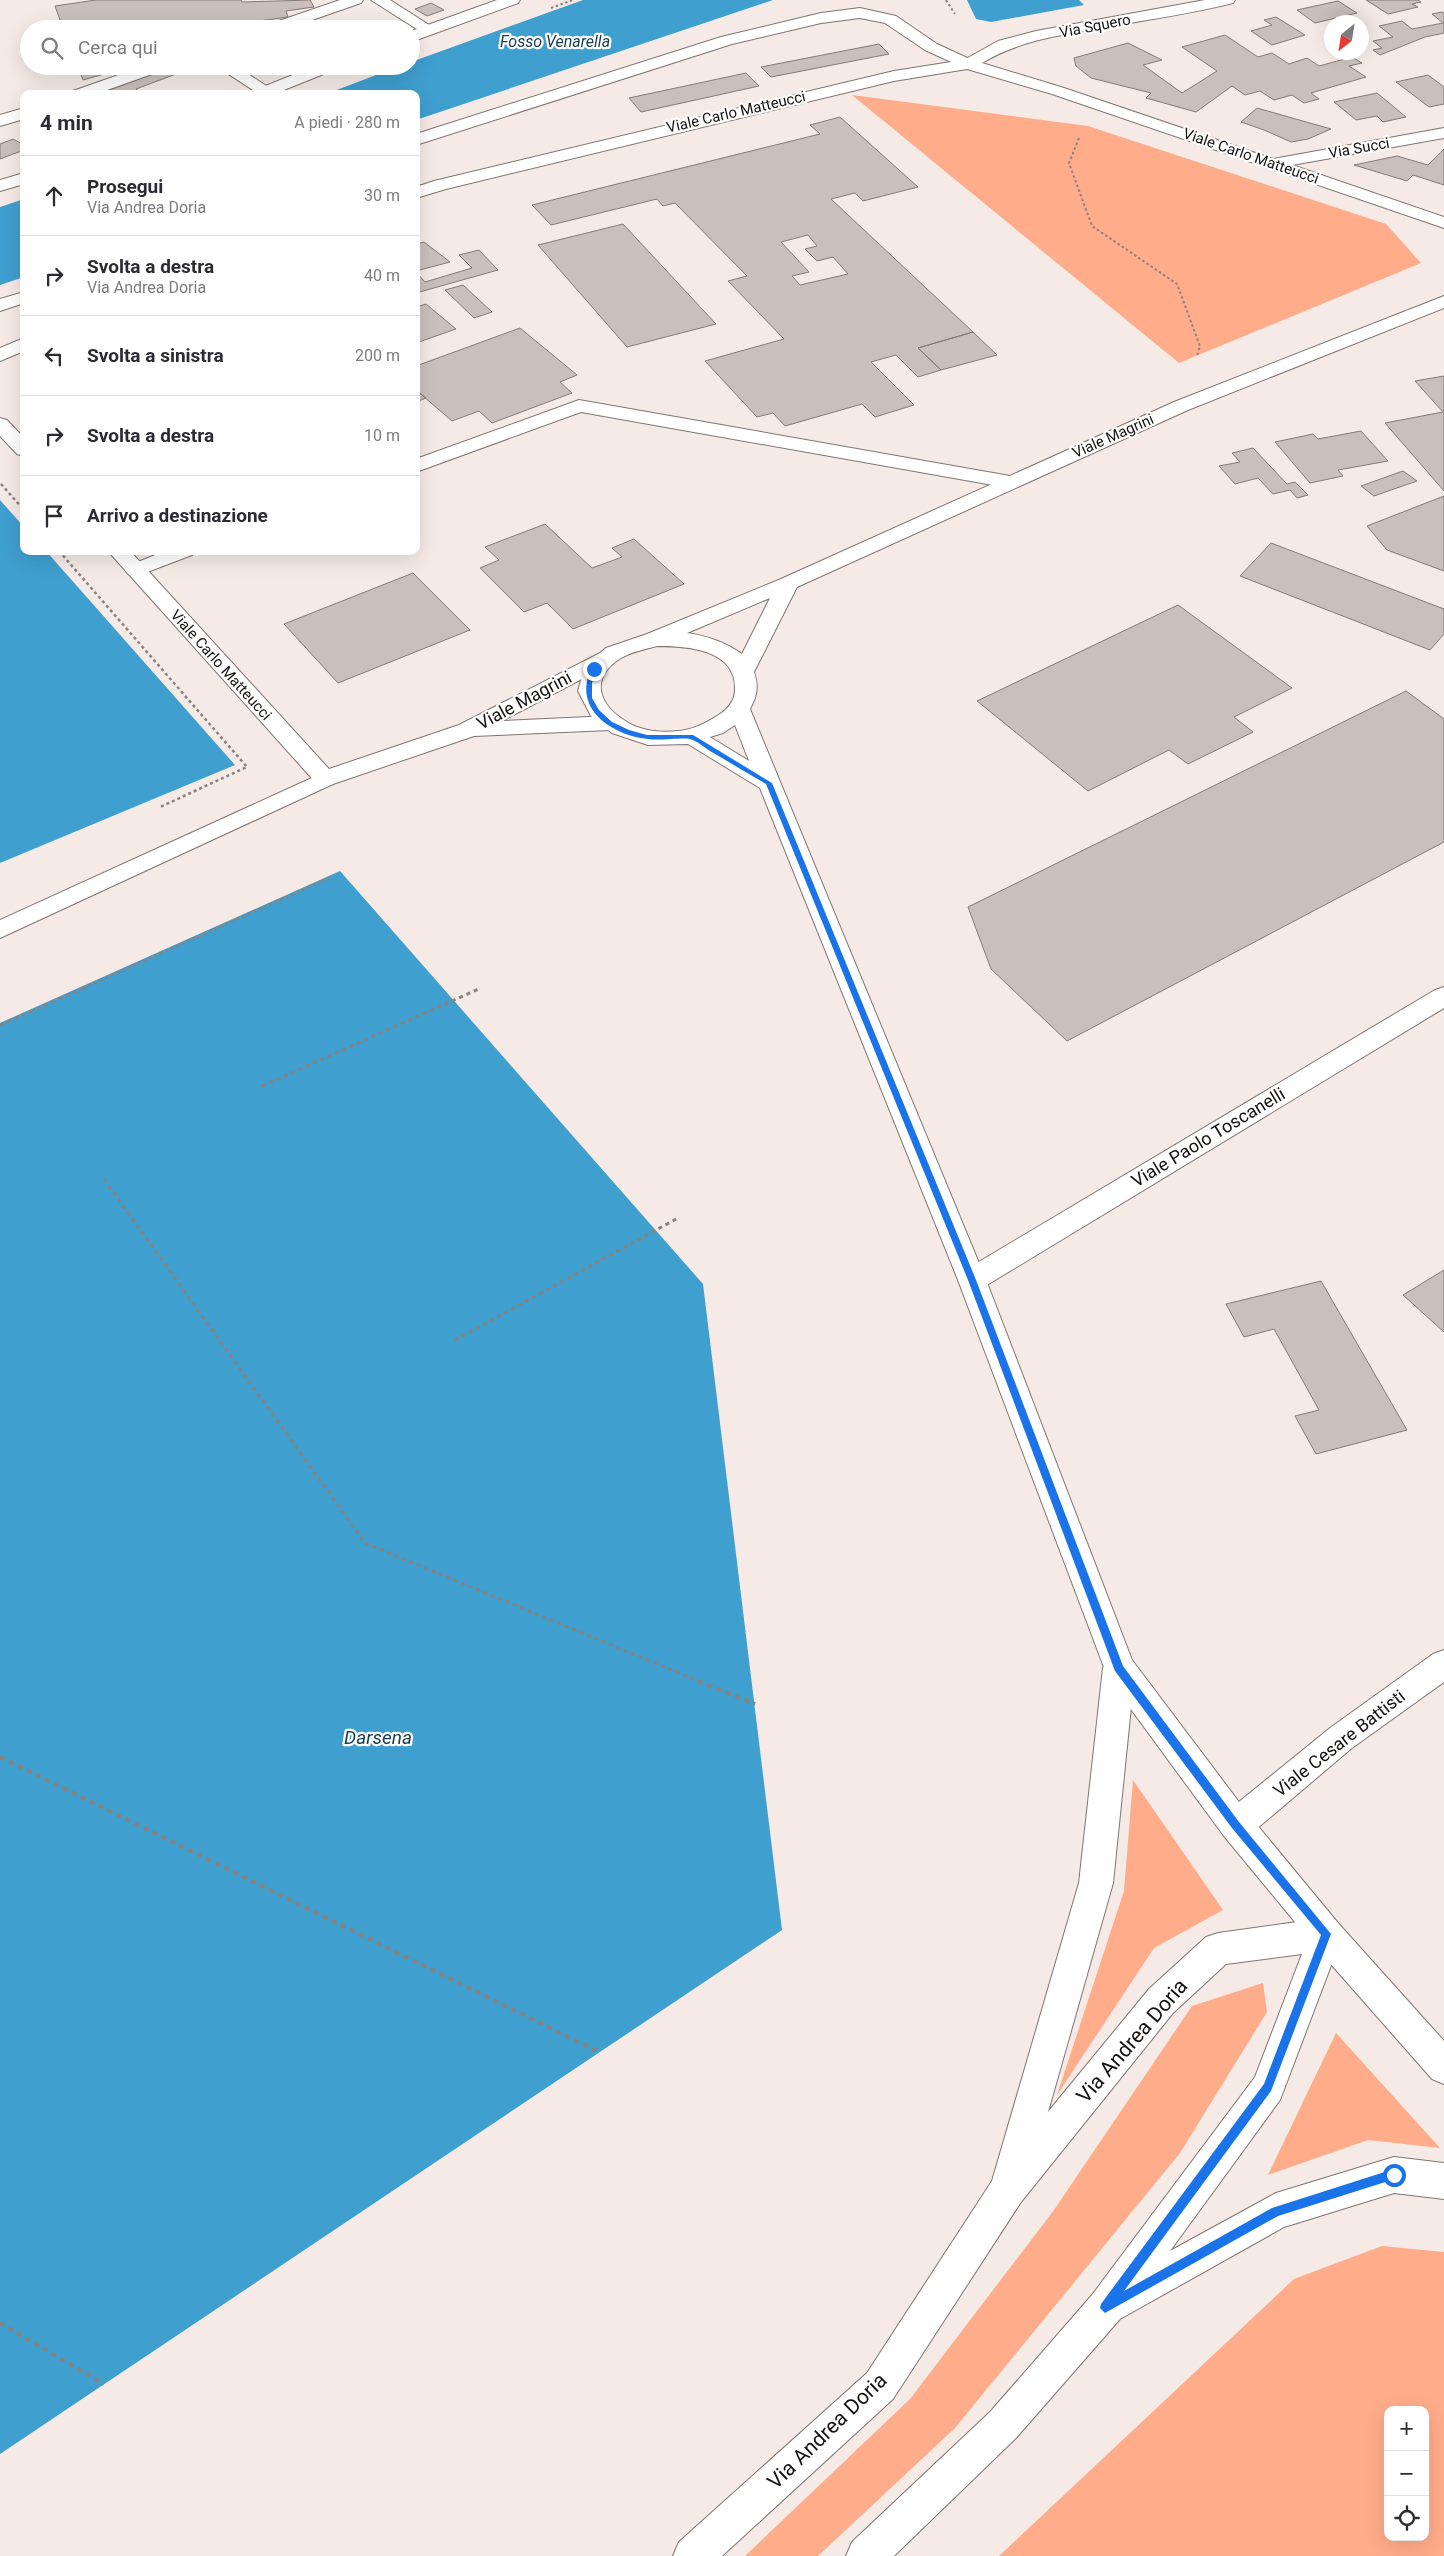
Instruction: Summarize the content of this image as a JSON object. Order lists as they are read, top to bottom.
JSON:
{
  "streets": {
    "street": [
      "Via Squero",
      "Viale Carlo Matteucci",
      "Via Succi",
      "Viale Magrini",
      "Viale Paolo Toscanelli",
      "Viale Cesare Battisti",
      "Via Andrea Doria"
    ]
  },
  "crossings": [
    ["Via Squero", "Viale Carlo Matteucci"],
    ["Viale Carlo Matteucci", "Via Succi"],
    ["Viale Carlo Matteucci", "Viale Magrini"]
  ],
  "water": ["Fosso Venarella", "Darsena"],
  "north": "bottom left",
  "page": {
    "search": "Cerca qui",
    "heading": ["4 min", "A piedi · 280 m"],
    "list": [
      ["Prosegui", "Via Andrea Doria", "30 m"],
      ["Svolta a destra", "Via Andrea Doria", "40 m"],
      ["Svolta a sinistra", "200 m"],
      ["Svolta a destra", "10 m"],
      "Arrivo a destinazione"
    ],
    "map_buttons": ["+", "−"]
  }
}
